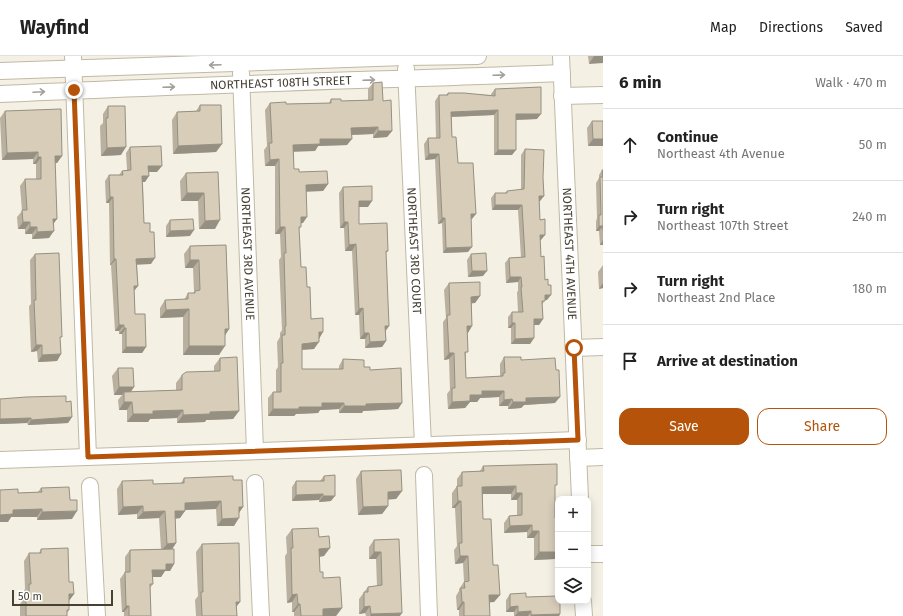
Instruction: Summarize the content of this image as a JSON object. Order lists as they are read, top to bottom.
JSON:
{
  "streets": {
    "street": [
      "NORTHEAST 108TH STREET",
      "NORTHEAST 3RD COURT",
      "NORTHEAST 3RD AVENUE",
      "NORTHEAST 4TH AVENUE"
    ]
  },
  "crossings": [
    ["NORTHEAST 108TH STREET", "NORTHEAST 3RD COURT"],
    ["NORTHEAST 108TH STREET", "NORTHEAST 3RD AVENUE"],
    ["NORTHEAST 108TH STREET", "NORTHEAST 4TH AVENUE"]
  ],
  "scale_bar": "50 m",
  "page": {
    "header": "Wayfind",
    "nav": ["Map", "Directions", "Saved"],
    "heading": ["6 min", "Walk · 470 m"],
    "list": [
      ["Continue", "Northeast 4th Avenue", "50 m"],
      ["Turn right", "Northeast 107th Street", "240 m"],
      ["Turn right", "Northeast 2nd Place", "180 m"],
      "Arrive at destination"
    ],
    "buttons": ["Save", "Share"],
    "map_buttons": ["+", "−"],
    "scale": "50 m"
  }
}
